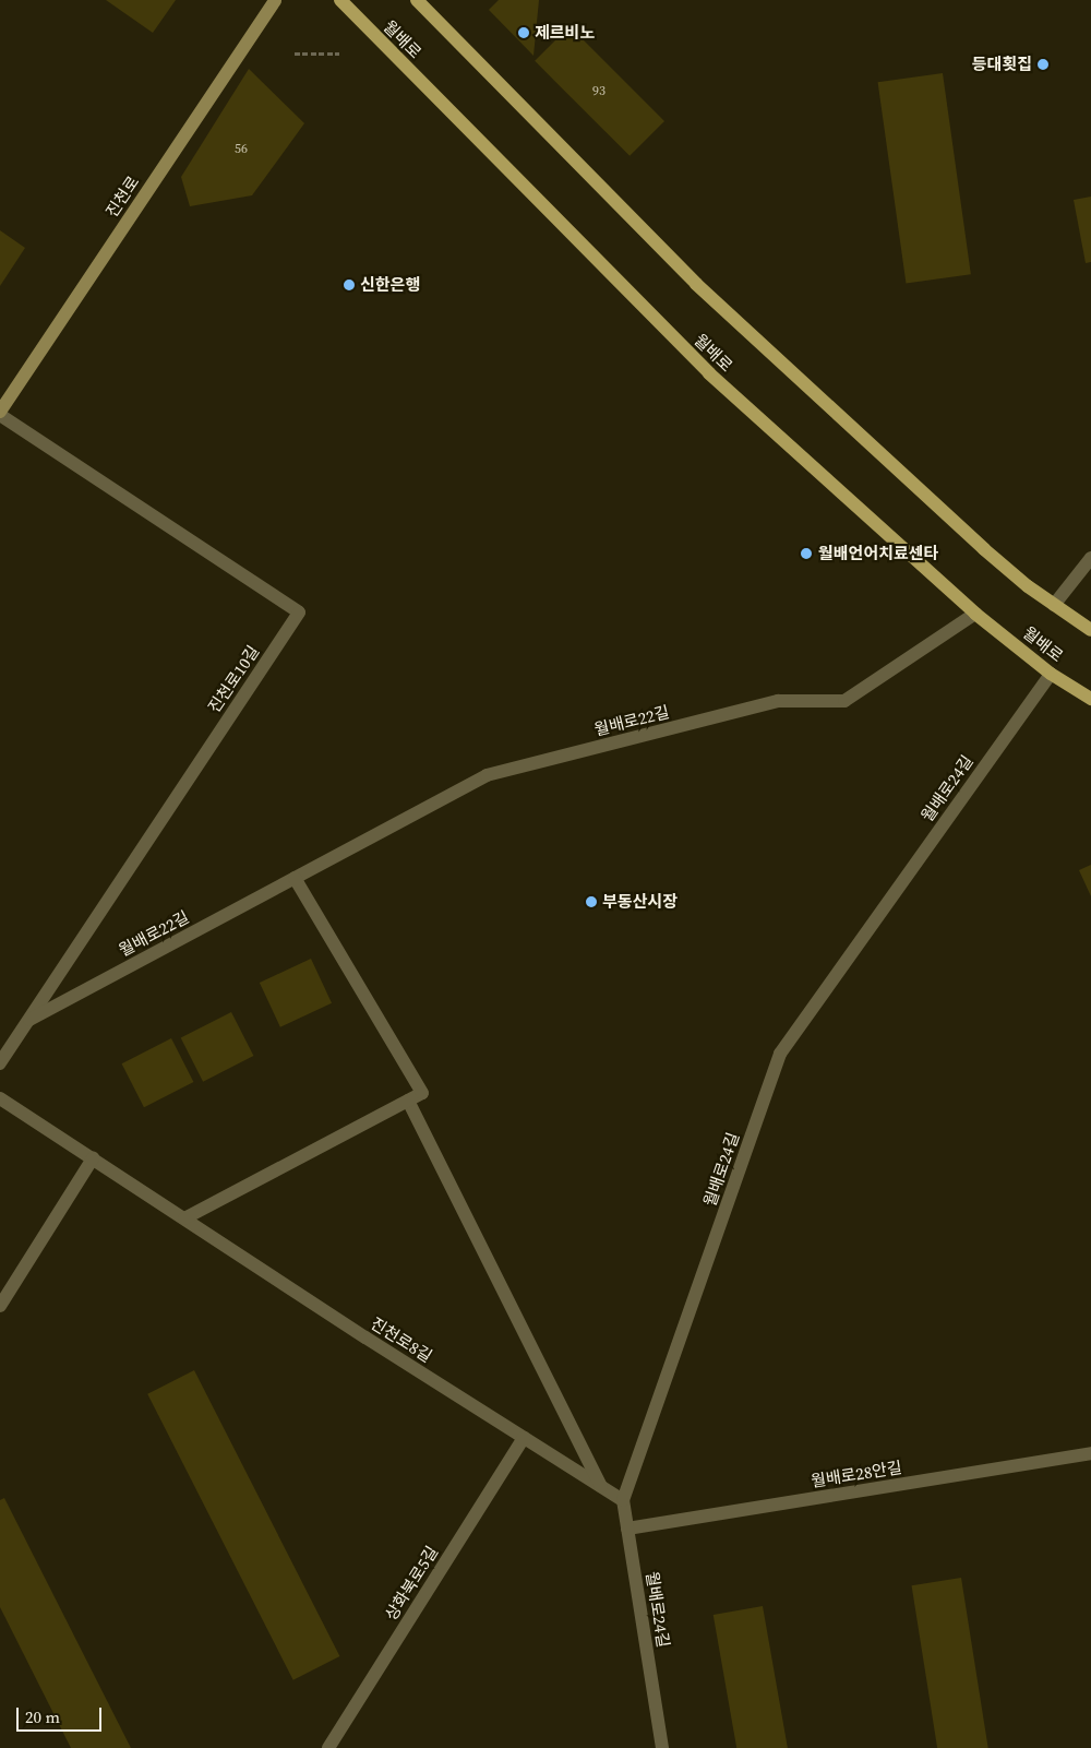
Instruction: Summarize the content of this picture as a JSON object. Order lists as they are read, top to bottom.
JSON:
{
  "streets": {
    "main road": ["월배로", "진천로"],
    "street": [
      "진천로10길",
      "월배로22길",
      "월배로24길",
      "진천로8길",
      "월배로28안길",
      "상화북로5길"
    ]
  },
  "crossings": [
    ["월배로", "월배로22길"],
    ["월배로", "월배로24길"],
    ["진천로", "진천로10길"],
    ["진천로10길", "월배로22길"],
    ["월배로24길", "진천로8길"],
    ["월배로24길", "월배로28안길"],
    ["진천로8길", "상화북로5길"]
  ],
  "places": [
    "제르비노",
    "등대횟집",
    "신한은행",
    "월배언어치료센타",
    "부동산시장"
  ],
  "house_numbers": ["93", "56"],
  "scale_bar": "20 m"
}
